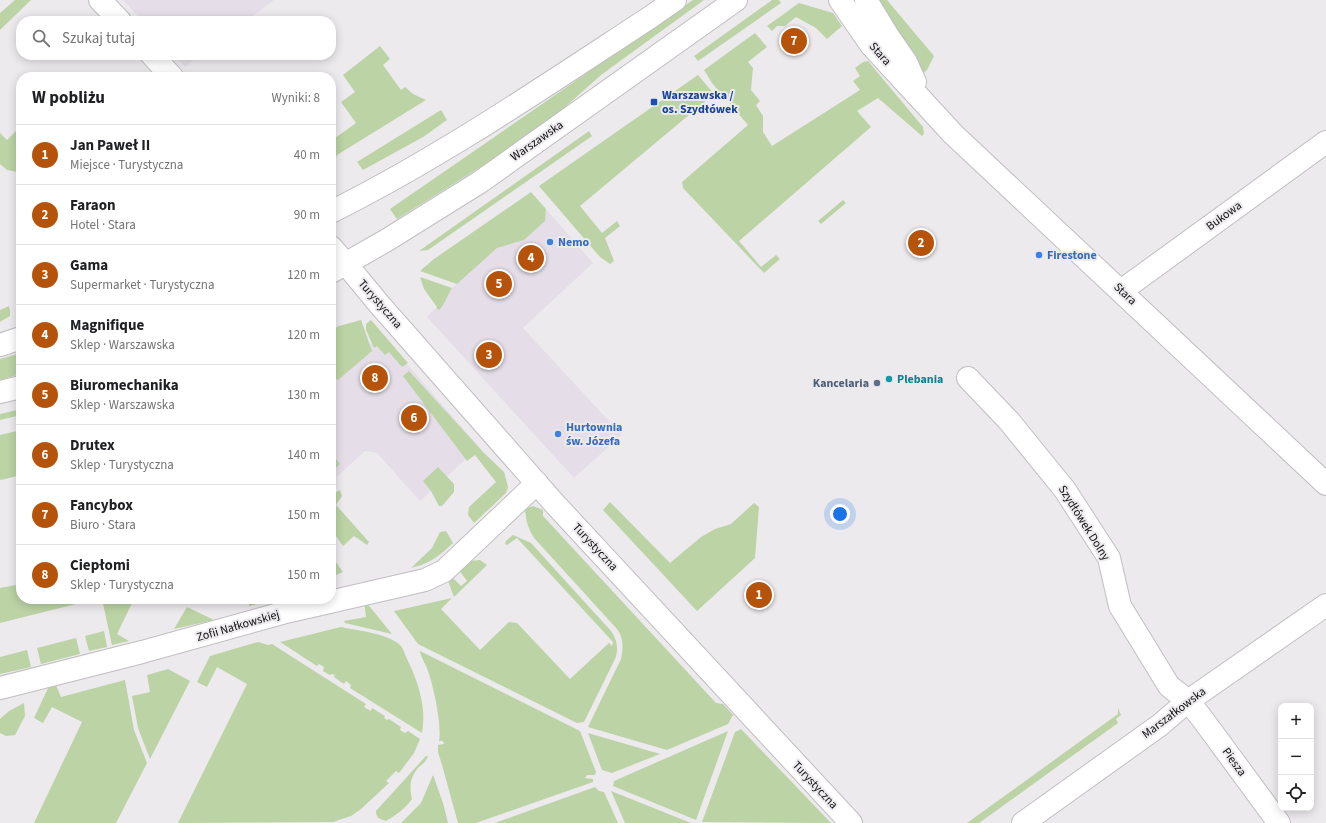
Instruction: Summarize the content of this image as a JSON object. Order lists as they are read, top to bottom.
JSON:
{
  "streets": {
    "street": [
      "Stara",
      "Warszawska",
      "Bukowa",
      "Turystyczna",
      "Szydłówek Dolny",
      "Zofii Nałkowskiej",
      "Marszałkowska",
      "Piesza"
    ]
  },
  "crossings": [
    ["Stara", "Bukowa"],
    ["Warszawska", "Turystyczna"],
    ["Turystyczna", "Zofii Nałkowskiej"],
    ["Szydłówek Dolny", "Marszałkowska"],
    ["Szydłówek Dolny", "Piesza"],
    ["Marszałkowska", "Piesza"]
  ],
  "places": {
    "transit": ["Warszawska / os. Szydłówek"],
    "other": [
      "Nemo",
      "Firestone",
      "Plebania",
      "Kancelaria",
      "Hurtownia św. Józefa"
    ]
  },
  "page": {
    "search": "Szukaj tutaj",
    "pins": [
      "7",
      "2",
      "4",
      "5",
      "3",
      "8",
      "6",
      "1"
    ],
    "heading": ["W pobliżu", "Wyniki: 8"],
    "list": [
      {
        "mark": "1",
        "name": "Jan Paweł II",
        "note": "Miejsce · Turystyczna",
        "value": "40 m"
      },
      {
        "mark": "2",
        "name": "Faraon",
        "note": "Hotel · Stara",
        "value": "90 m"
      },
      {
        "mark": "3",
        "name": "Gama",
        "note": "Supermarket · Turystyczna",
        "value": "120 m"
      },
      {
        "mark": "4",
        "name": "Magnifique",
        "note": "Sklep · Warszawska",
        "value": "120 m"
      },
      {
        "mark": "5",
        "name": "Biuromechanika",
        "note": "Sklep · Warszawska",
        "value": "130 m"
      },
      {
        "mark": "6",
        "name": "Drutex",
        "note": "Sklep · Turystyczna",
        "value": "140 m"
      },
      {
        "mark": "7",
        "name": "Fancybox",
        "note": "Biuro · Stara",
        "value": "150 m"
      },
      {
        "mark": "8",
        "name": "Ciepłomi",
        "note": "Sklep · Turystyczna",
        "value": "150 m"
      }
    ],
    "map_buttons": ["+", "−"]
  }
}
